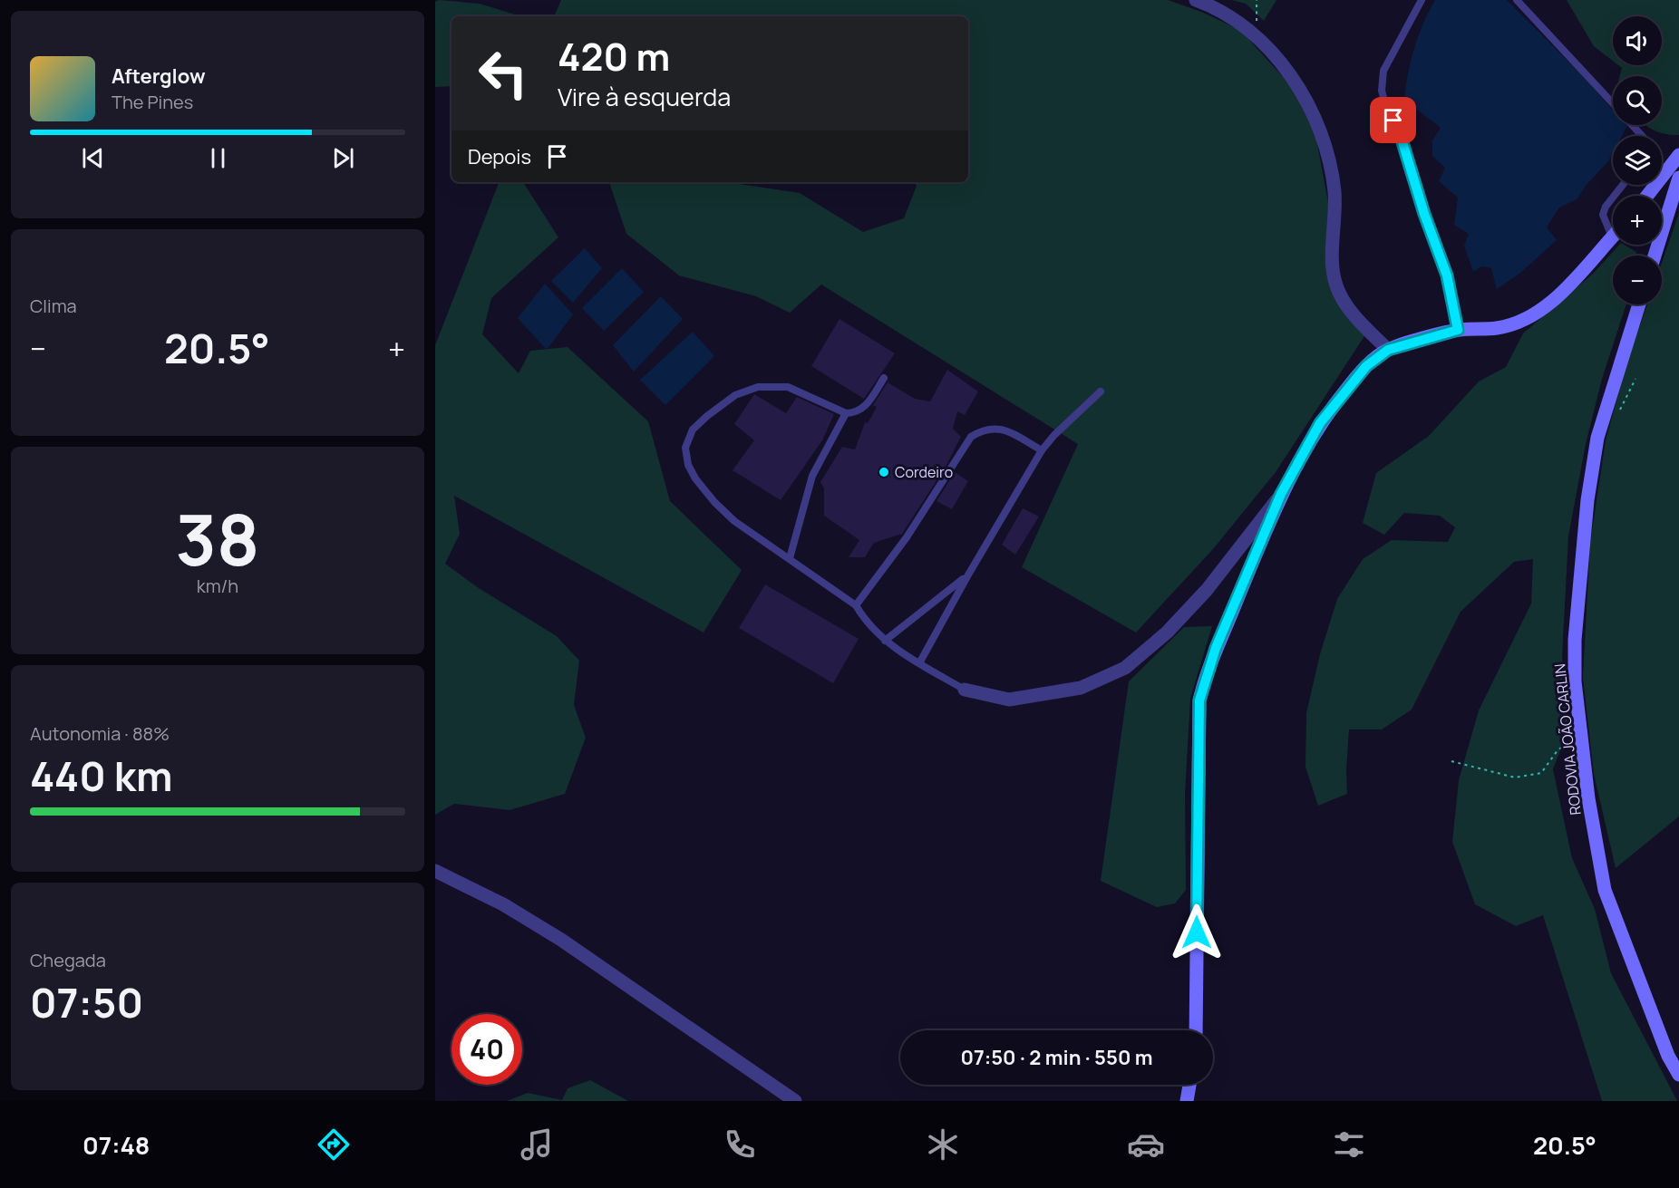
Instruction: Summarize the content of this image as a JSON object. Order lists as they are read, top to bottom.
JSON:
{
  "streets": {
    "street": ["RODOVIA JOÃO CARLIN"]
  },
  "places": ["Cordeiro"],
  "page": {
    "map_buttons": ["+", "−"],
    "turn": ["420 m", "Vire à esquerda"],
    "song": ["Afterglow", "The Pines"],
    "then": "Depois",
    "tile": [
      "Clima",
      ["38", "km/h"],
      ["Autonomia · 88%", "440 km"],
      ["Chegada", "07:50"]
    ],
    "heat": ["−", "20.5°", "+"],
    "limit": "40",
    "trip": "07:50 · 2 min · 550 m",
    "tabs": ["07:48", "20.5°"]
  }
}
